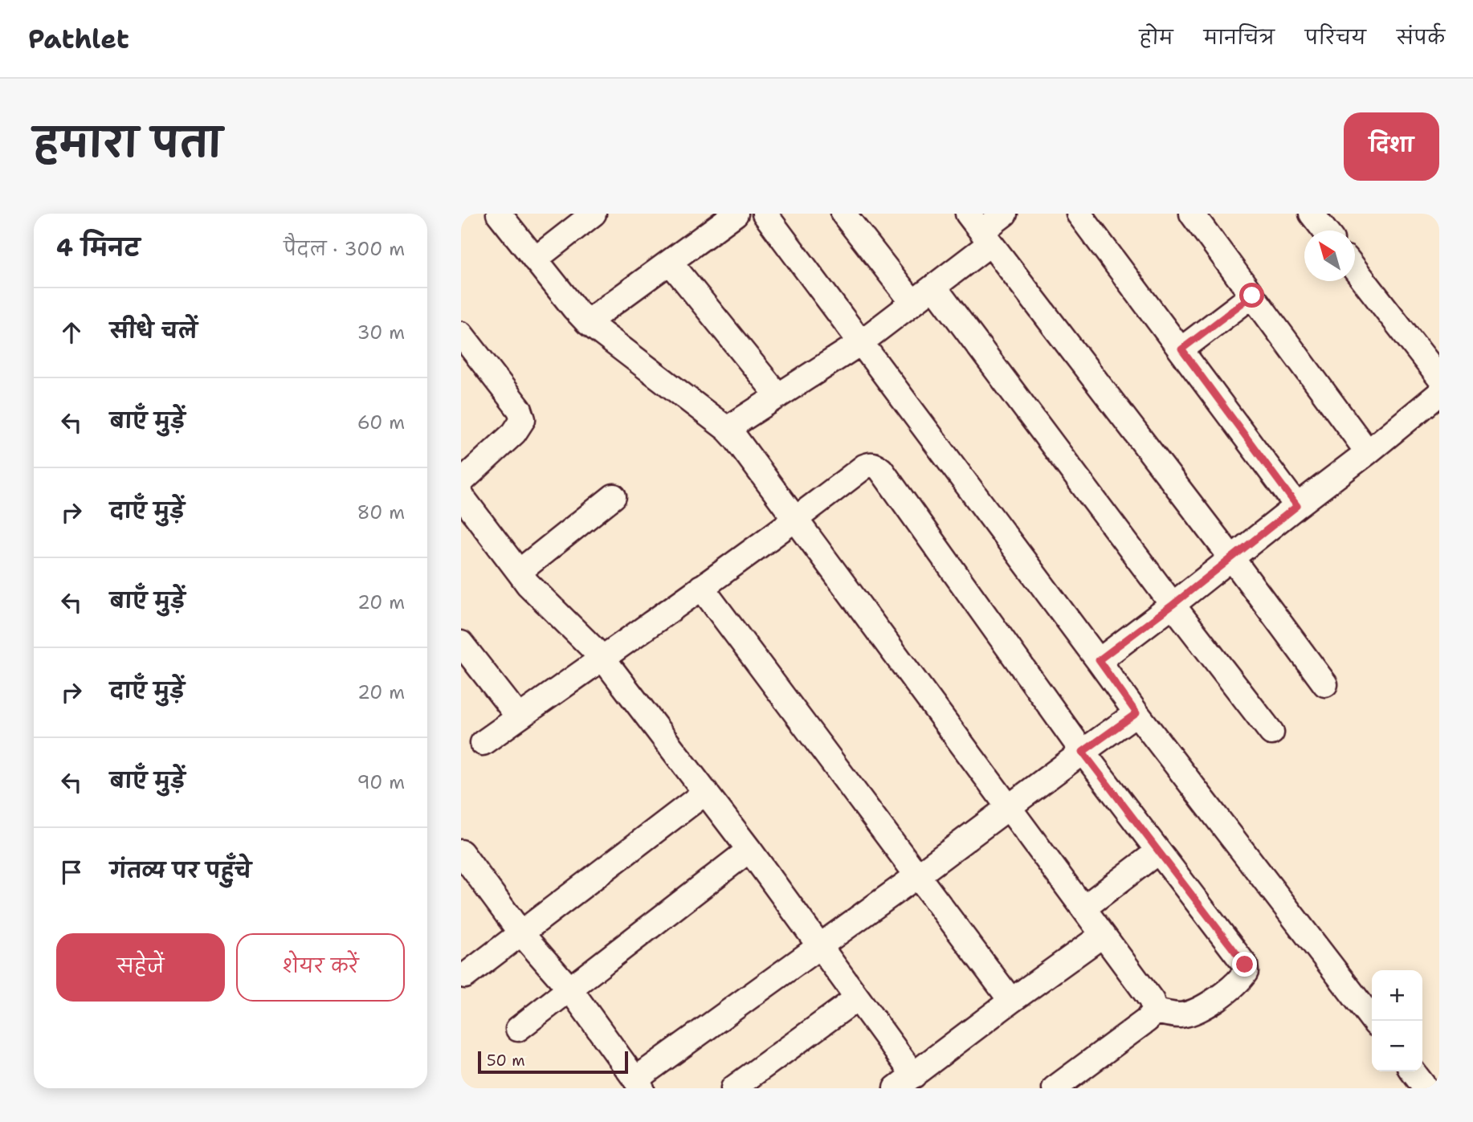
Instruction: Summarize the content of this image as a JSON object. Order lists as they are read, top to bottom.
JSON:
{
  "scale_bar": "50 m",
  "north": "top left",
  "page": {
    "header": "Pathlet",
    "nav": [
      "होम",
      "मानचित्र",
      "परिचय",
      "संपर्क"
    ],
    "title": "हमारा पता",
    "buttons": [
      "दिशा",
      ["सहेजें", "शेयर करें"]
    ],
    "heading": ["4 मिनट", "पैदल · 300 m"],
    "list": [
      ["सीधे चलें", "30 m"],
      ["बाएँ मुड़ें", "60 m"],
      ["दाएँ मुड़ें", "80 m"],
      ["बाएँ मुड़ें", "20 m"],
      ["दाएँ मुड़ें", "20 m"],
      ["बाएँ मुड़ें", "90 m"],
      "गंतव्य पर पहुँचे"
    ],
    "map_buttons": ["+", "−"],
    "scale": "50 m"
  }
}
